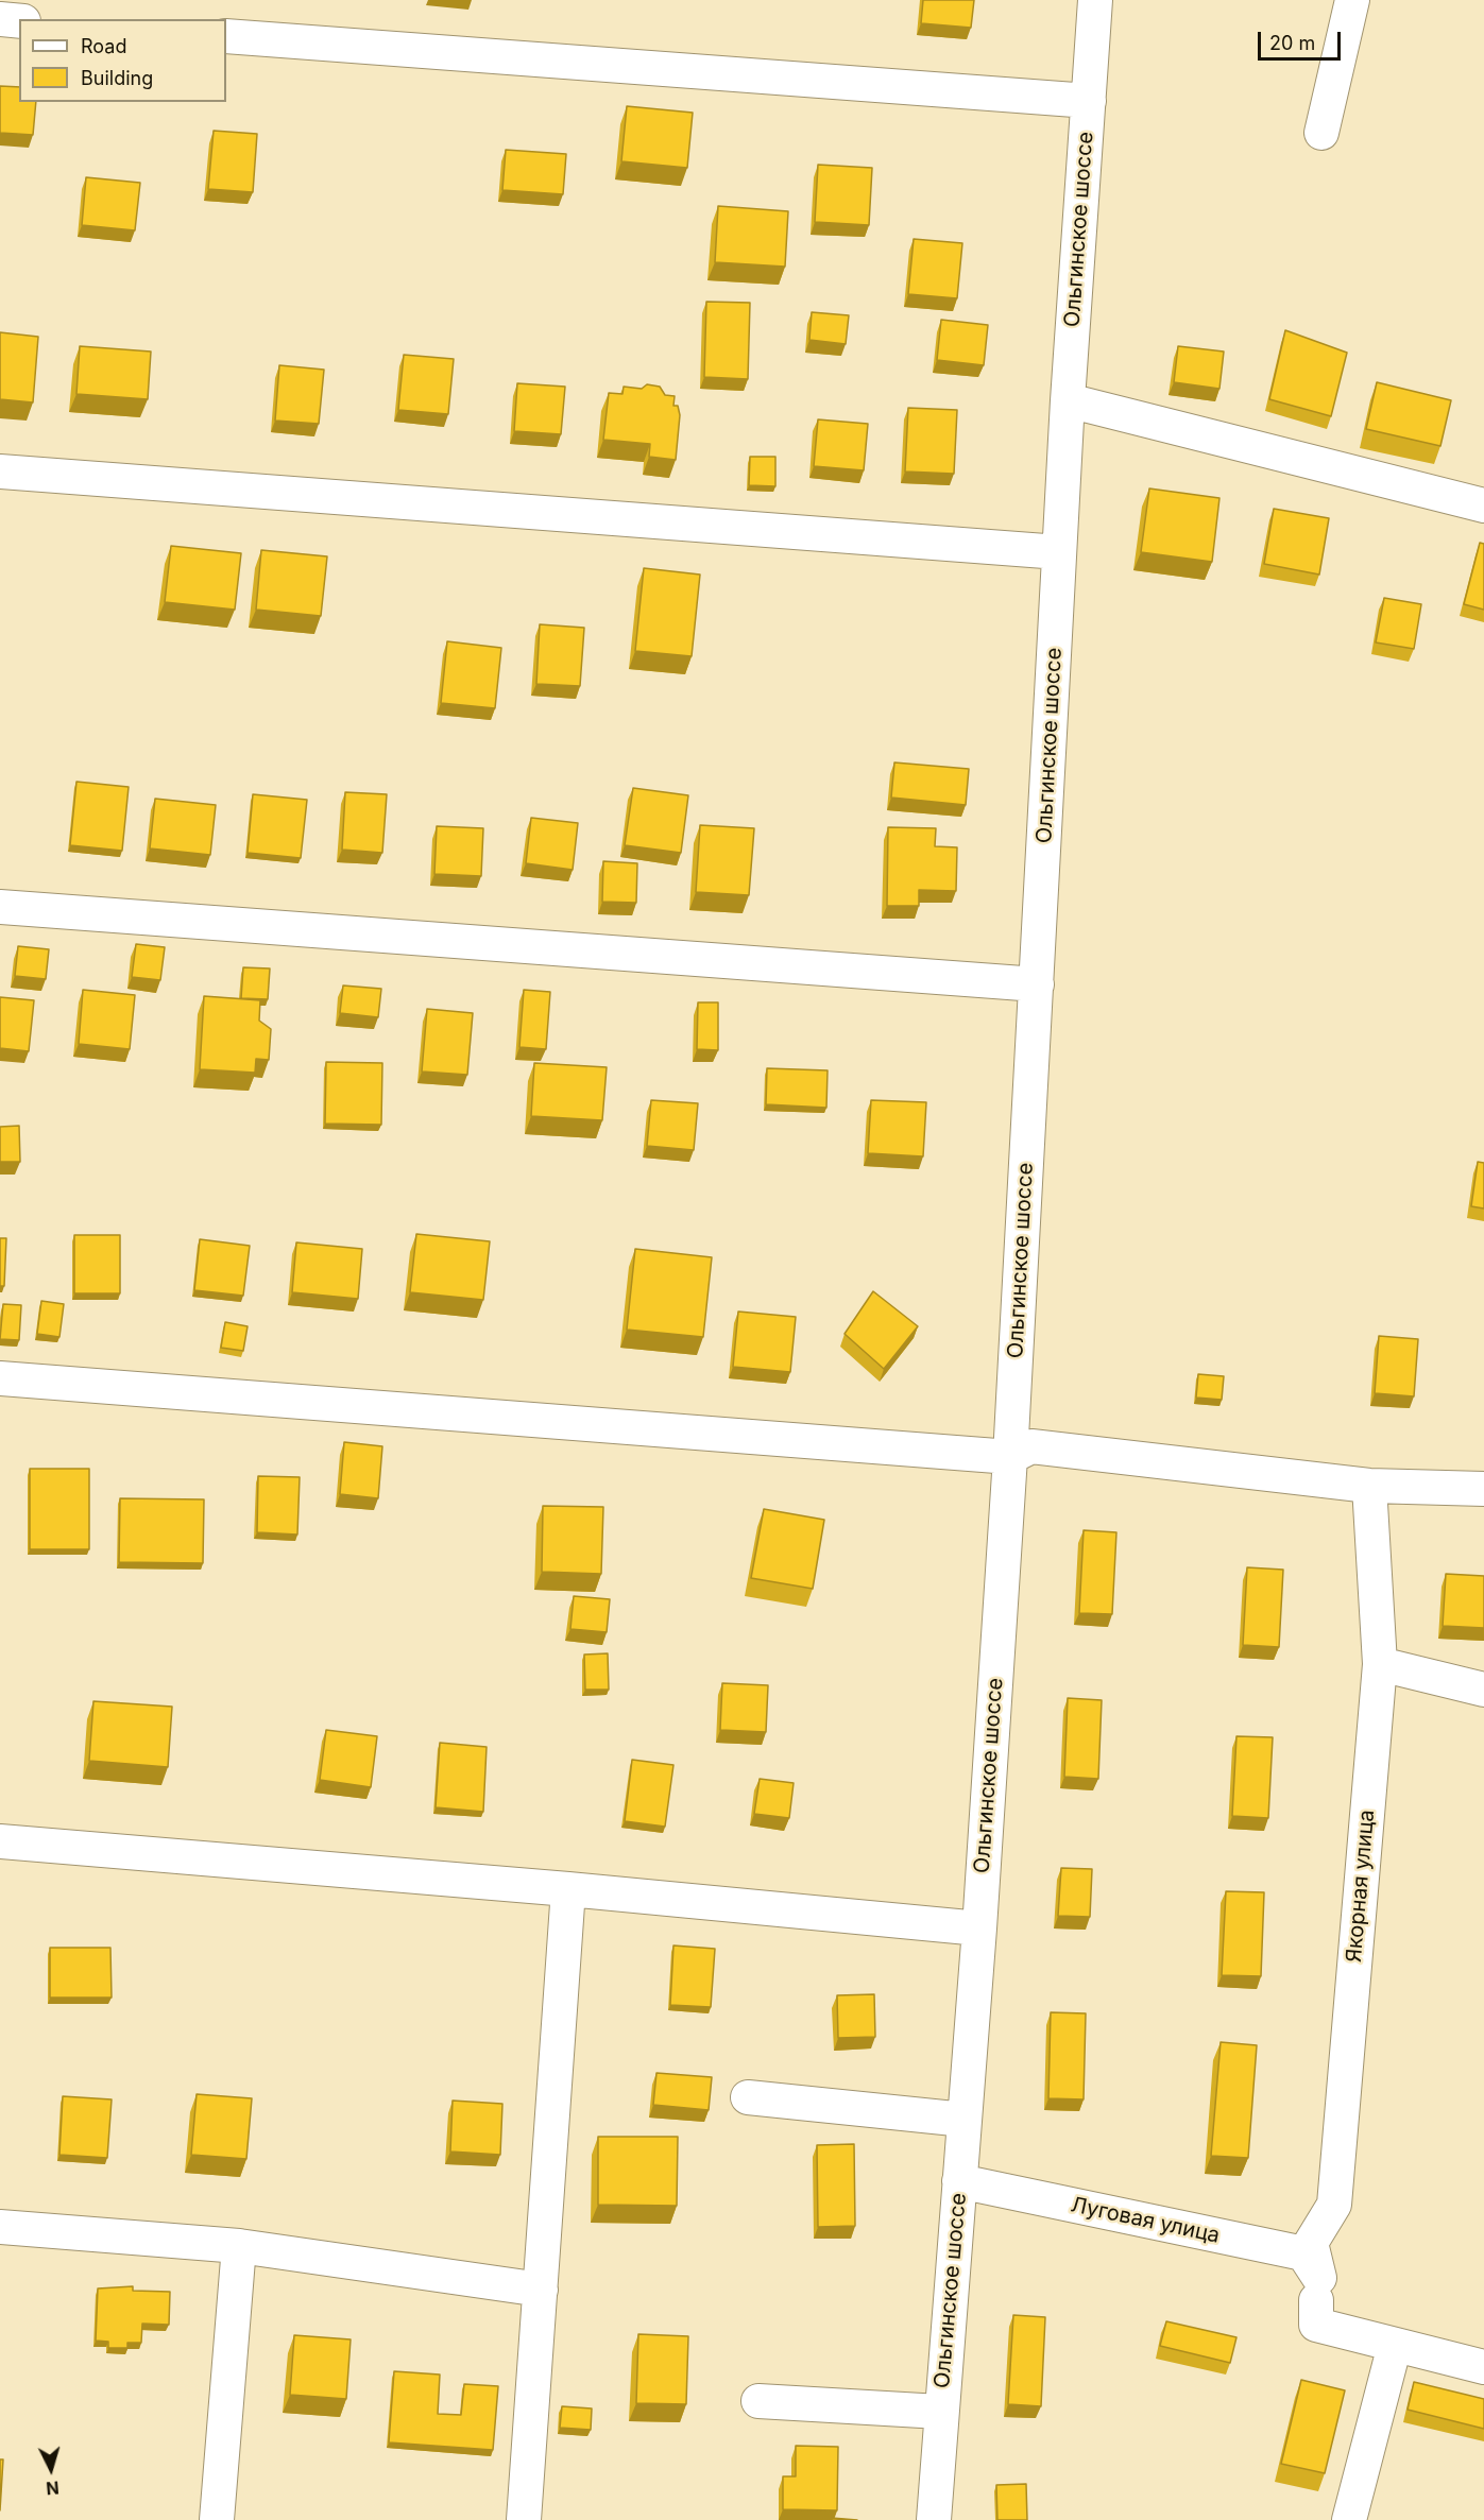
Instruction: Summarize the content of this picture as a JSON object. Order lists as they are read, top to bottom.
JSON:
{
  "streets": {
    "street": ["Ольгинское шоссе", "Якорная улица", "Луговая улица"]
  },
  "crossings": [
    ["Ольгинское шоссе", "Луговая улица"],
    ["Якорная улица", "Луговая улица"]
  ],
  "legend": ["Road", "Building"],
  "scale_bar": "20 m",
  "north": "bottom"
}
